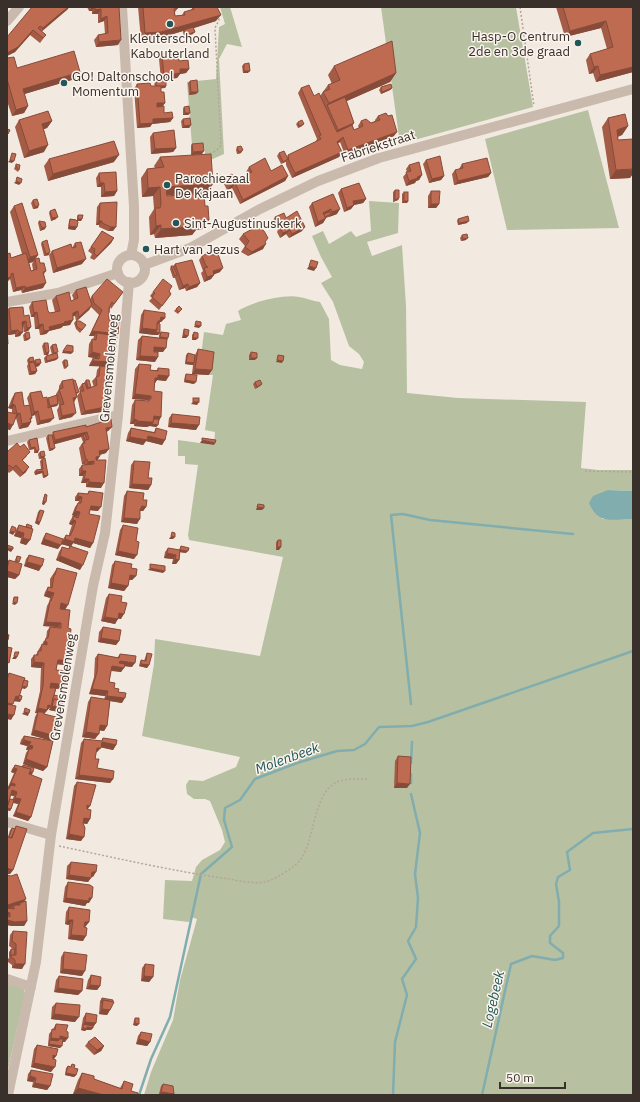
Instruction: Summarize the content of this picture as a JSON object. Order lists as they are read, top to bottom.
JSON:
{
  "streets": {
    "street": ["Fabriekstraat", "Grevensmolenweg"]
  },
  "crossings": [
    ["Fabriekstraat", "Grevensmolenweg"]
  ],
  "water": ["Molenbeek", "Logebeek"],
  "places": [
    "Kleuterschool Kabouterland",
    "Hasp-O Centrum 2de en 3de graad",
    "GO! Daltonschool Momentum",
    "Parochiezaal De Kajaan",
    "Sint-Augustinuskerk",
    "Hart van Jezus"
  ],
  "scale_bar": "50 m"
}
